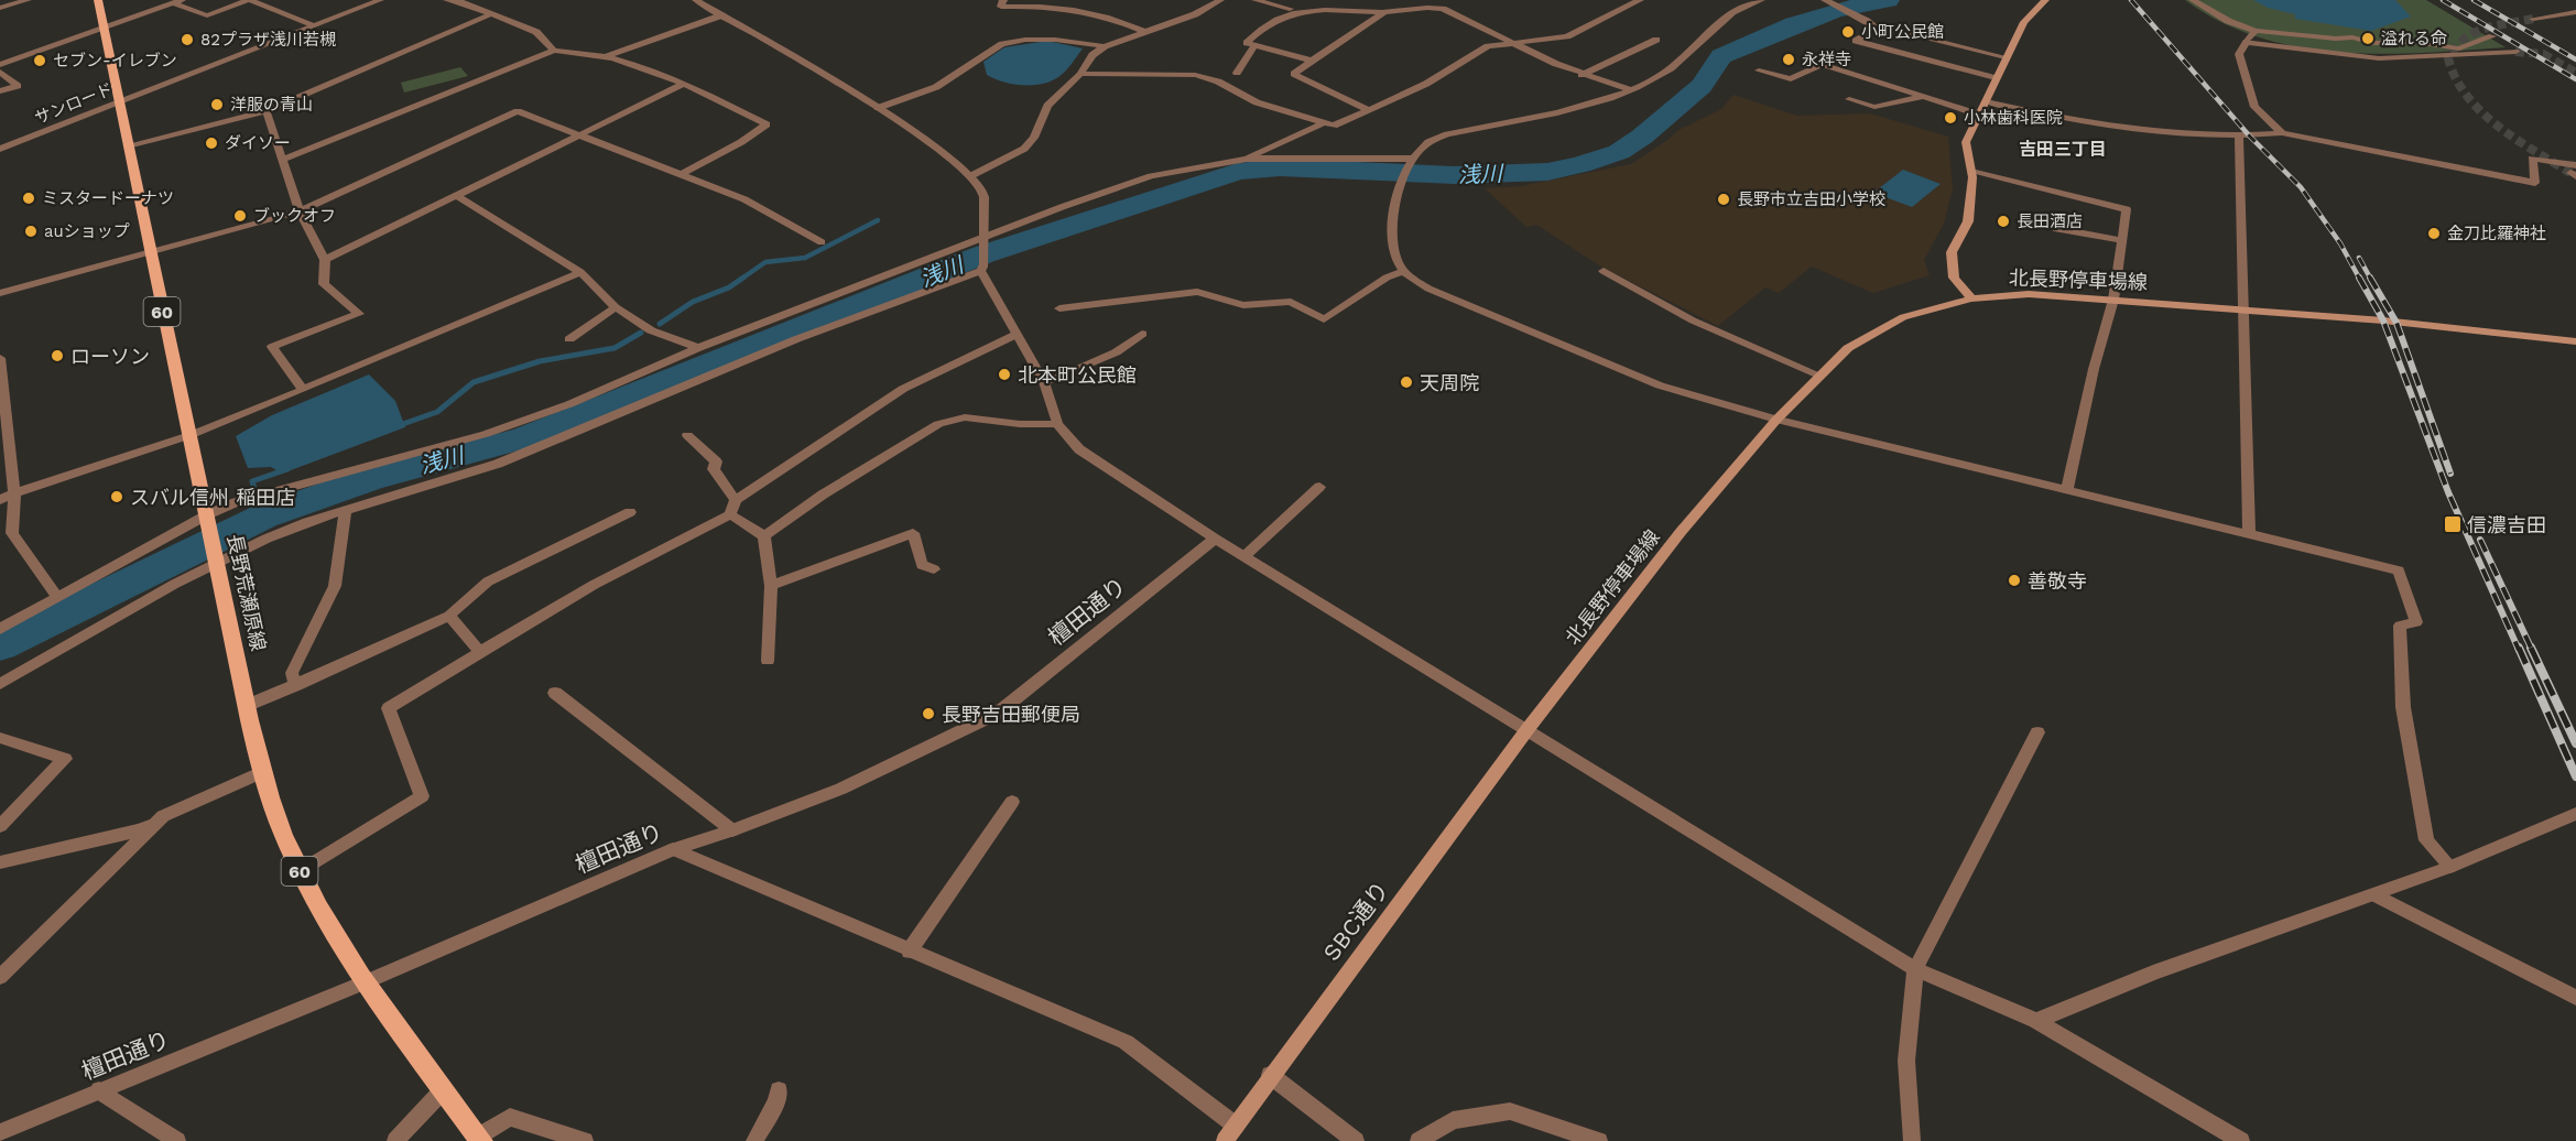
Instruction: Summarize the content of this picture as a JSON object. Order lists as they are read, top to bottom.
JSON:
{
  "streets": {
    "main road": [
      "北長野停車場線",
      "60",
      "長野荒瀬原線",
      "SBC通り"
    ],
    "street": ["サンロード", "檀田通り"]
  },
  "crossings": [
    ["サンロード", "長野荒瀬原線"],
    ["北長野停車場線", "SBC通り"],
    ["長野荒瀬原線", "檀田通り"]
  ],
  "districts": ["吉田三丁目"],
  "water": ["浅川"],
  "places": {
    "other": [
      "小町公民館",
      "溢れる命",
      "82プラザ浅川若槻",
      "永祥寺",
      "セブン-イレブン",
      "洋服の青山",
      "小林歯科医院",
      "ダイソー",
      "ミスタードーナツ",
      "長野市立吉田小学校",
      "ブックオフ",
      "長田酒店",
      "auショップ",
      "金刀比羅神社",
      "ローソン",
      "北本町公民館",
      "天周院",
      "スバル信州 稲田店",
      "善敬寺",
      "長野吉田郵便局"
    ],
    "transit": ["信濃吉田"]
  }
}
